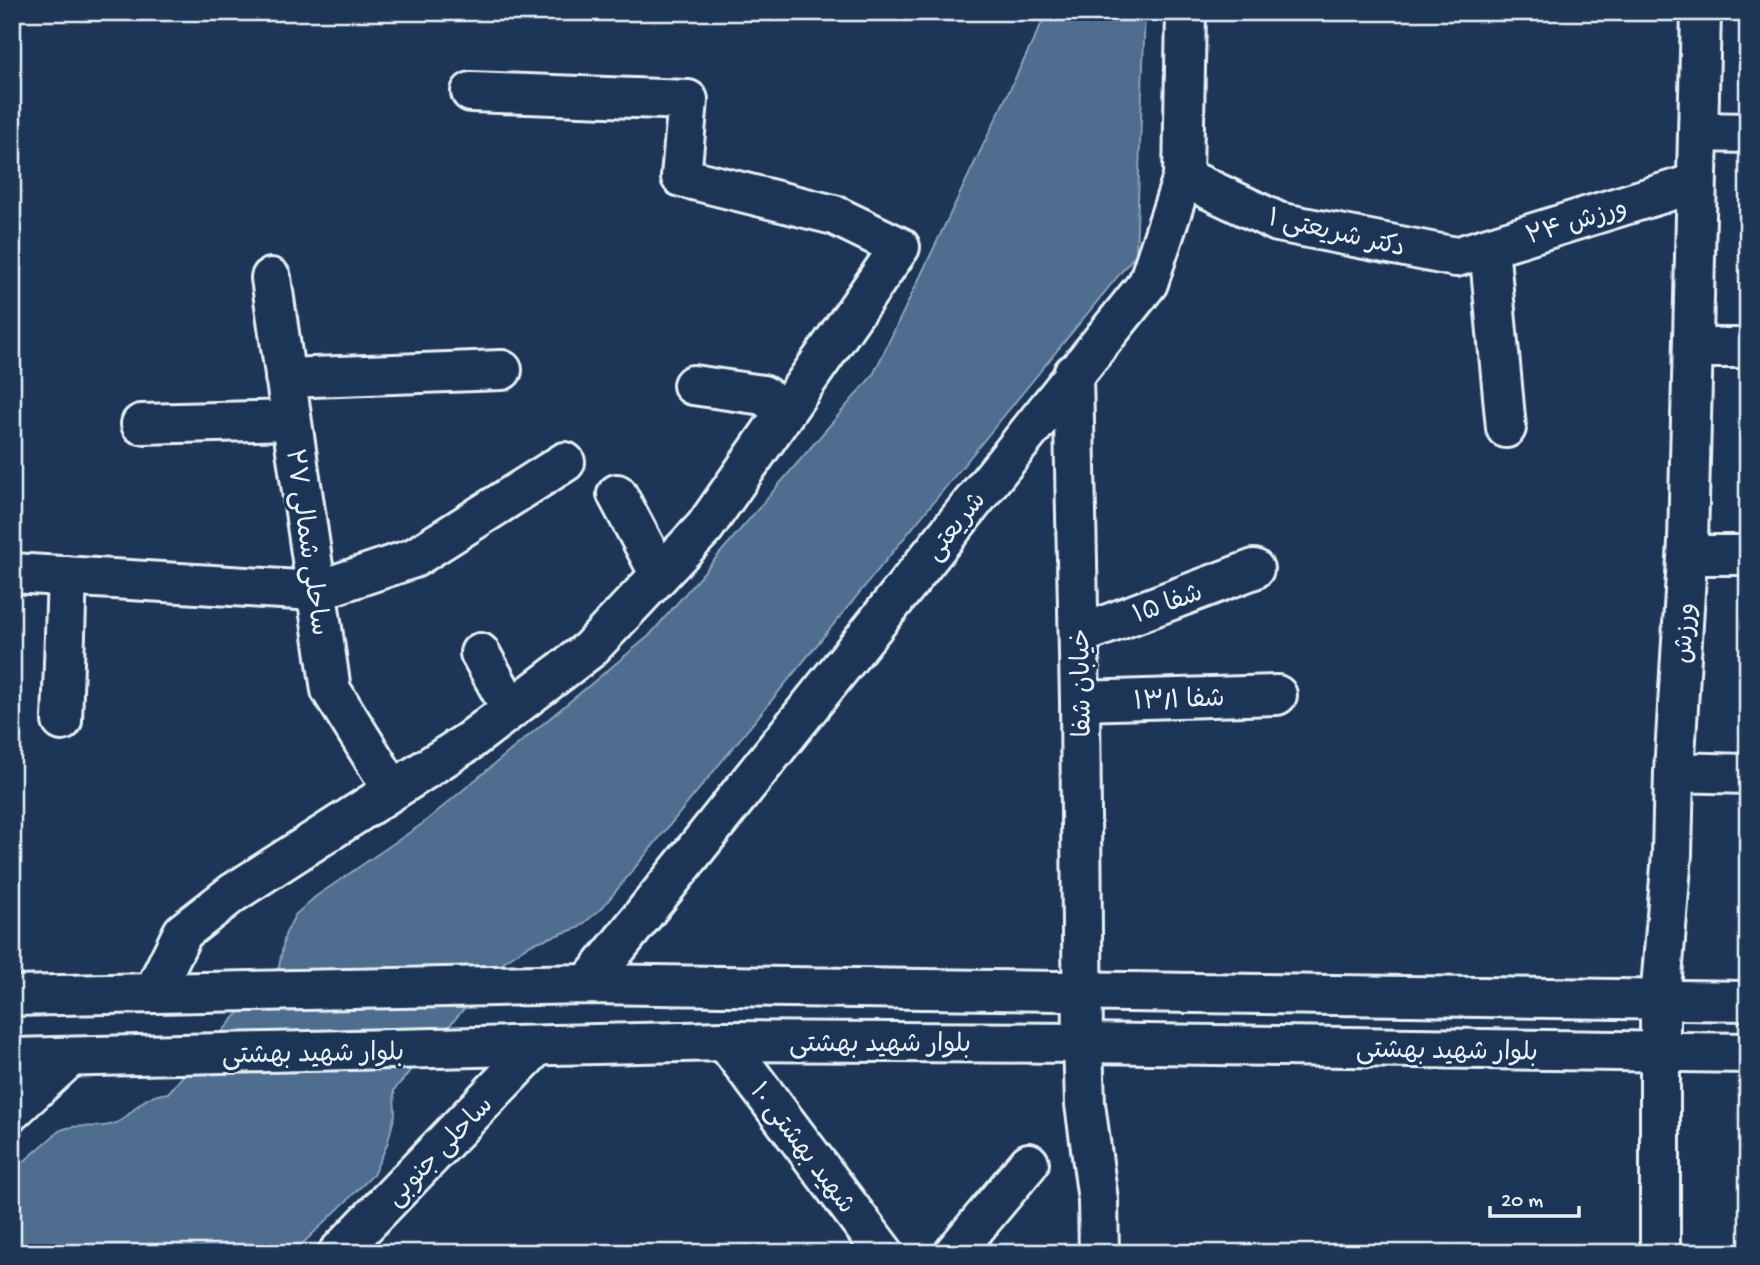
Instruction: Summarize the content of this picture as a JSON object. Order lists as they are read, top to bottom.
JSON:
{
  "streets": {
    "street": [
      "ورزش ۲۴",
      "دکتر شریعتی ۱",
      "شریعتی",
      "ساحلی شمالی ۲۷",
      "شفا ۱۵",
      "ورزش",
      "خیابان شفا",
      "شفا ۱۳/۱",
      "بلوار شهید بهشتی",
      "شهید بهشتی ۱۰",
      "ساحلی جنوبی"
    ]
  },
  "crossings": [
    ["ورزش ۲۴", "دکتر شریعتی ۱"],
    ["ورزش ۲۴", "ورزش"],
    ["دکتر شریعتی ۱", "شریعتی"],
    ["شریعتی", "خیابان شفا"],
    ["شریعتی", "بلوار شهید بهشتی"],
    ["شفا ۱۵", "خیابان شفا"],
    ["ورزش", "بلوار شهید بهشتی"],
    ["خیابان شفا", "شفا ۱۳/۱"],
    ["خیابان شفا", "بلوار شهید بهشتی"],
    ["بلوار شهید بهشتی", "شهید بهشتی ۱۰"],
    ["بلوار شهید بهشتی", "ساحلی جنوبی"]
  ],
  "scale_bar": "20 m"
}
